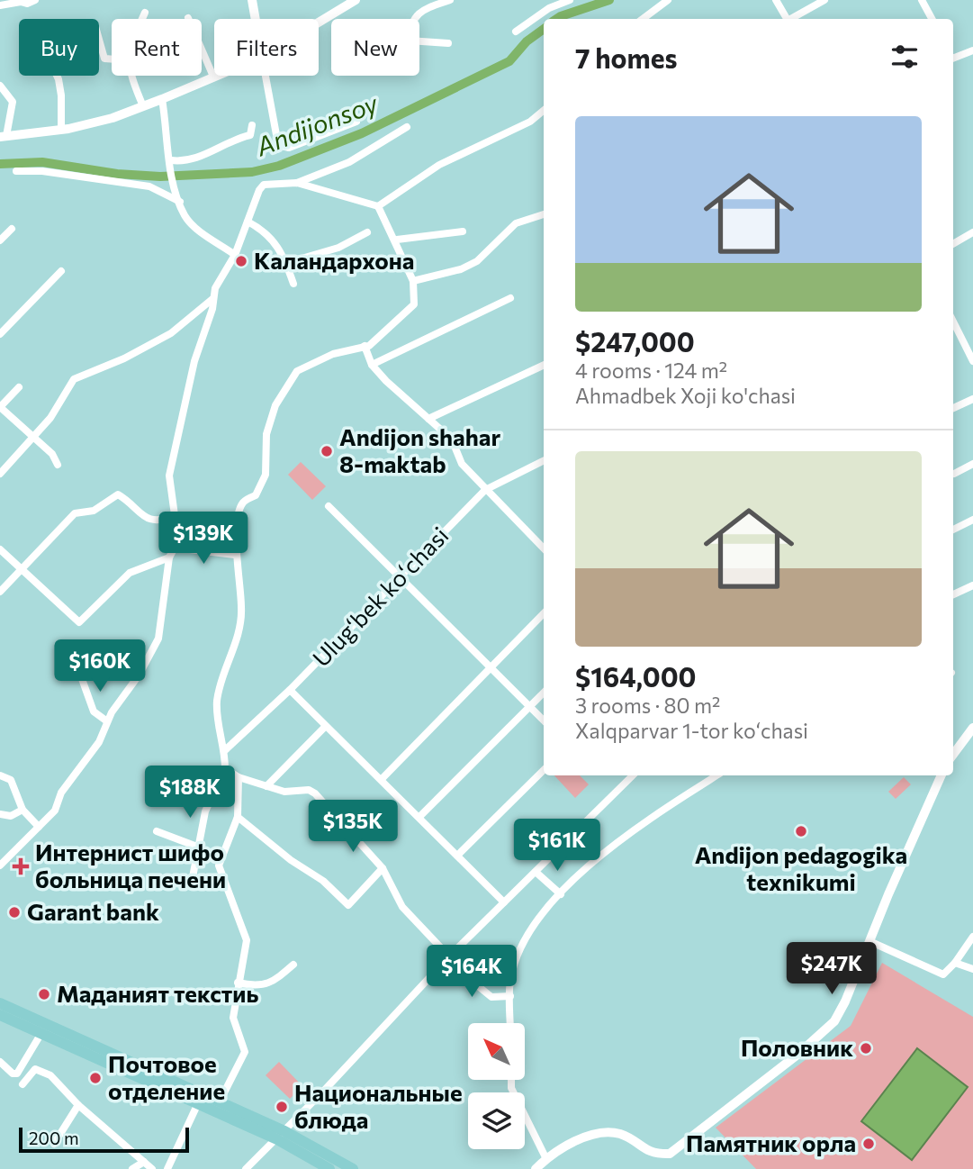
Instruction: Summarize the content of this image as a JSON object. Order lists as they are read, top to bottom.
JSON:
{
  "streets": {
    "street": ["Ulugʻbek koʻchasi"]
  },
  "water": ["Andijonsoy"],
  "places": {
    "other": [
      "Каландархона",
      "Andijon shahar 8-maktab",
      "Andijon pedagogika texnikumi",
      "Garant bank",
      "Маданият текстиь",
      "Половник",
      "Почтовое отделение",
      "Национальные блюда",
      "Памятник орла"
    ],
    "health": ["Интернист шифо больница печени"]
  },
  "scale_bar": "200 m",
  "north": "top left",
  "page": {
    "chip": [
      "Buy",
      "Rent",
      "Filters",
      "New"
    ],
    "heading": "7 homes",
    "list": [
      {
        "name": "$247,000",
        "note": "4 rooms · 124 m² · Ahmadbek Xoji ko'chasi"
      },
      {
        "name": "$164,000",
        "note": "3 rooms · 80 m² · Xalqparvar 1-tor koʻchasi"
      }
    ],
    "price": [
      "$139K",
      "$160K",
      "$188K",
      "$135K",
      "$161K",
      "$247K",
      "$164K"
    ],
    "scale": "200 m"
  }
}
